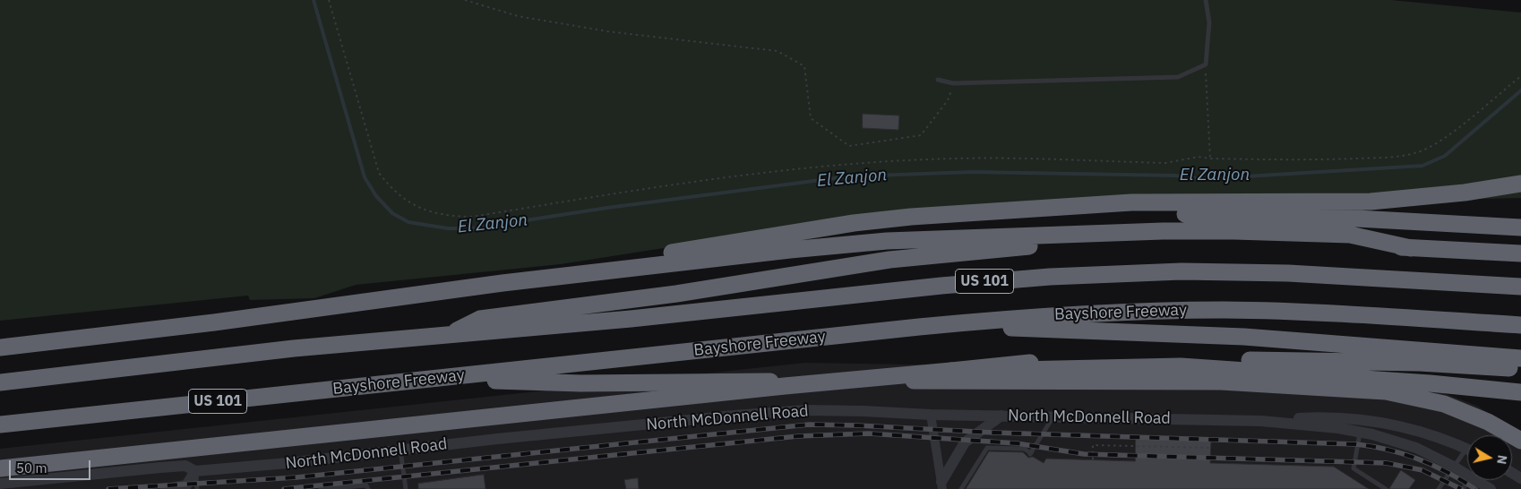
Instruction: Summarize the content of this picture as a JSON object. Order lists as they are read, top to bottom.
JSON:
{
  "streets": {
    "highway": ["US 101", "Bayshore Freeway"],
    "street": ["North McDonnell Road"]
  },
  "water": ["El Zanjon"],
  "scale_bar": "50 m",
  "north": "right"
}
